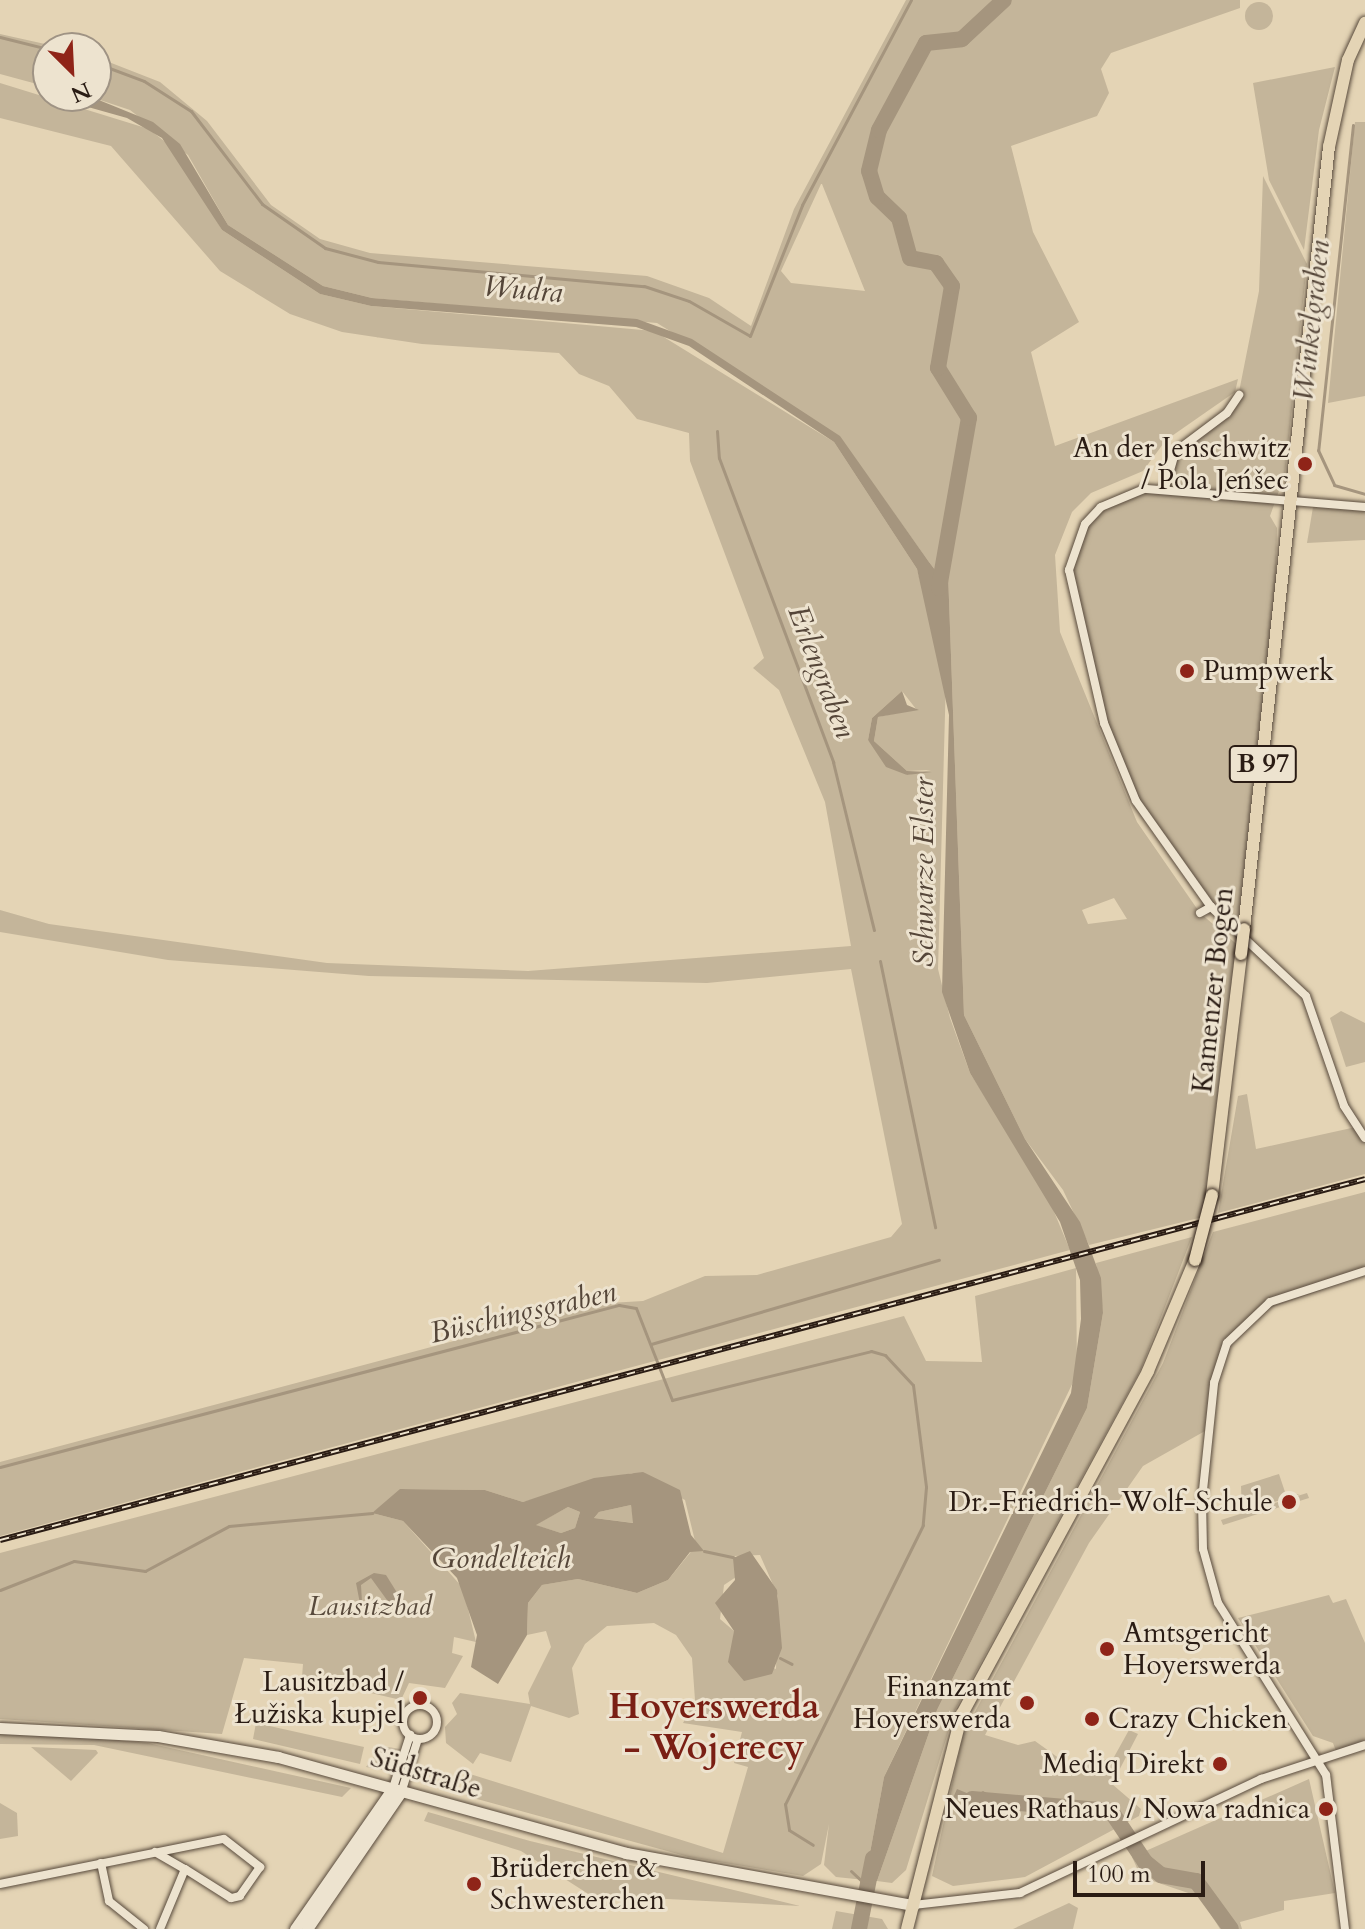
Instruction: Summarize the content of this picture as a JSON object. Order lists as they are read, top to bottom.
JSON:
{
  "streets": {
    "main road": ["B 97", "Kamenzer Bogen", "Südstraße"]
  },
  "crossings": [
    ["B 97", "Kamenzer Bogen"],
    ["B 97", "Südstraße"],
    ["Kamenzer Bogen", "Südstraße"]
  ],
  "districts": ["Hoyerswerda - Wojerecy"],
  "water": [
    "Wudra",
    "Winkelgraben",
    "Erlengraben",
    "Schwarze Elster",
    "Büschingsgraben",
    "Gondelteich"
  ],
  "parks": ["Lausitzbad"],
  "places": [
    "An der Jenschwitz / Pola Jeńšec",
    "Pumpwerk",
    "Dr.-Friedrich-Wolf-Schule",
    "Amtsgericht Hoyerswerda",
    "Lausitzbad / Łužiska kupjel",
    "Finanzamt Hoyerswerda",
    "Crazy Chicken",
    "Mediq Direkt",
    "Neues Rathaus / Nowa radnica",
    "Brüderchen & Schwesterchen"
  ],
  "scale_bar": "100 m",
  "north": "bottom right"
}
